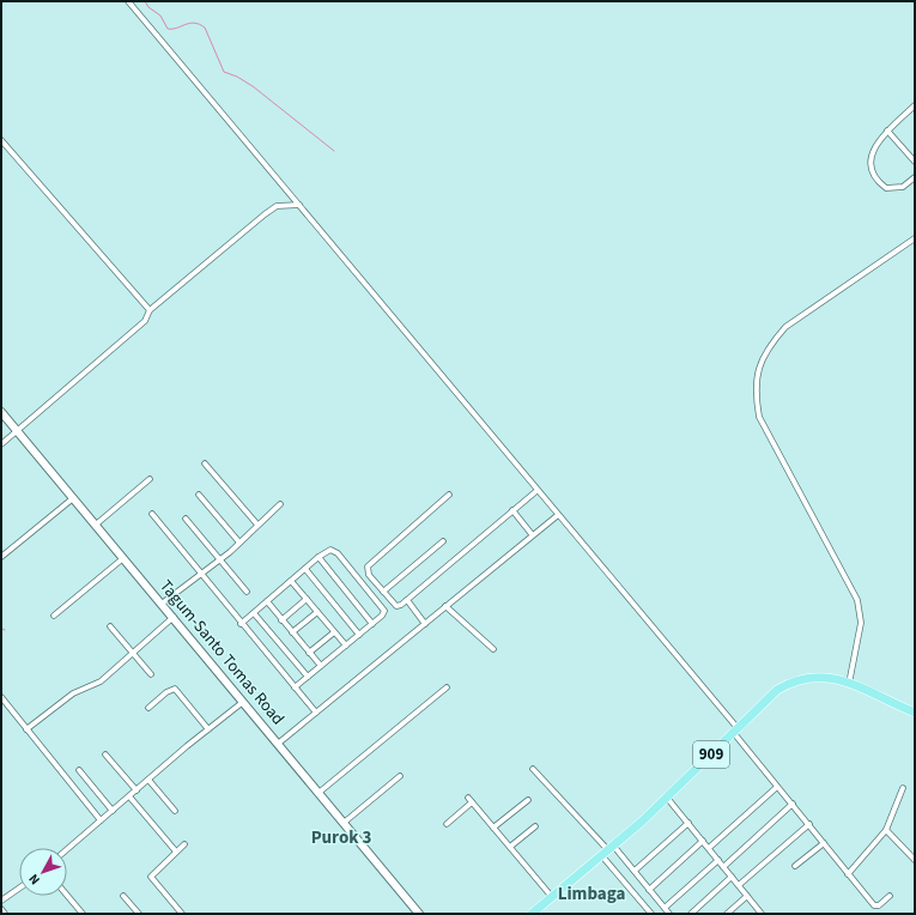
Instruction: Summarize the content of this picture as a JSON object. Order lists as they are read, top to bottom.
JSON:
{
  "streets": {
    "main road": ["Tagum-Santo Tomas Road", "909"]
  },
  "districts": ["Purok 3", "Limbaga"],
  "north": "bottom left"
}
